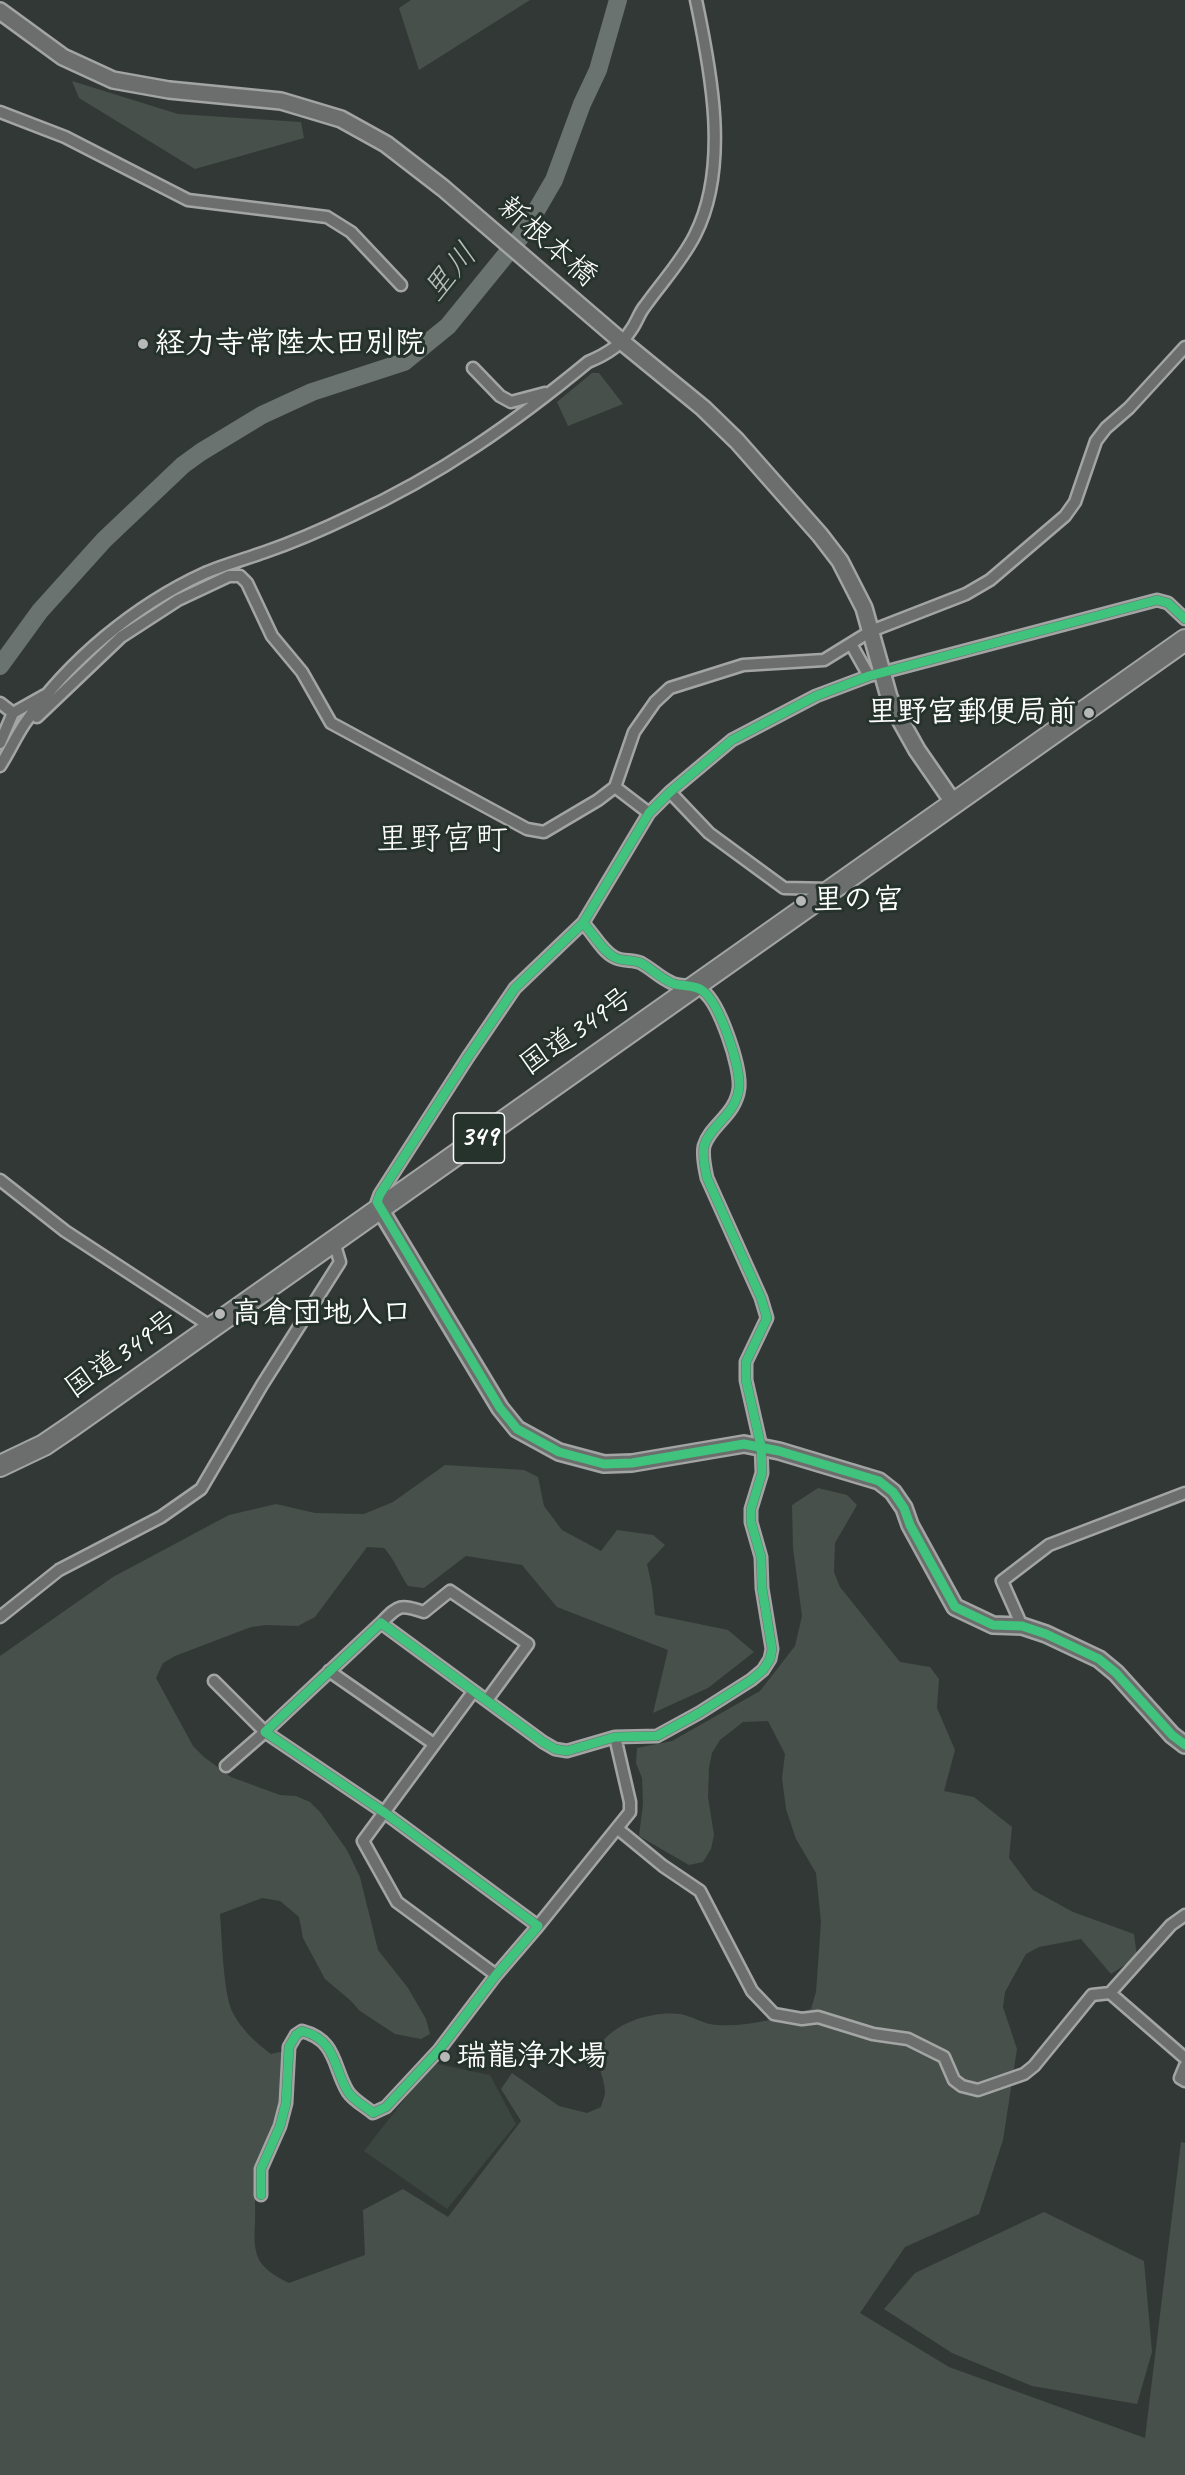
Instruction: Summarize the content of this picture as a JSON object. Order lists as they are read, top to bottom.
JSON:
{
  "streets": {
    "highway": ["国道349号", "349"],
    "street": ["新根本橋"]
  },
  "crossings": [
    ["新根本橋", "国道349号"]
  ],
  "districts": ["里野宮町"],
  "water": ["里川"],
  "places": [
    "経力寺常陸太田別院",
    "里野宮郵便局前",
    "里の宮",
    "高倉団地入口",
    "瑞龍浄水場"
  ]
}
